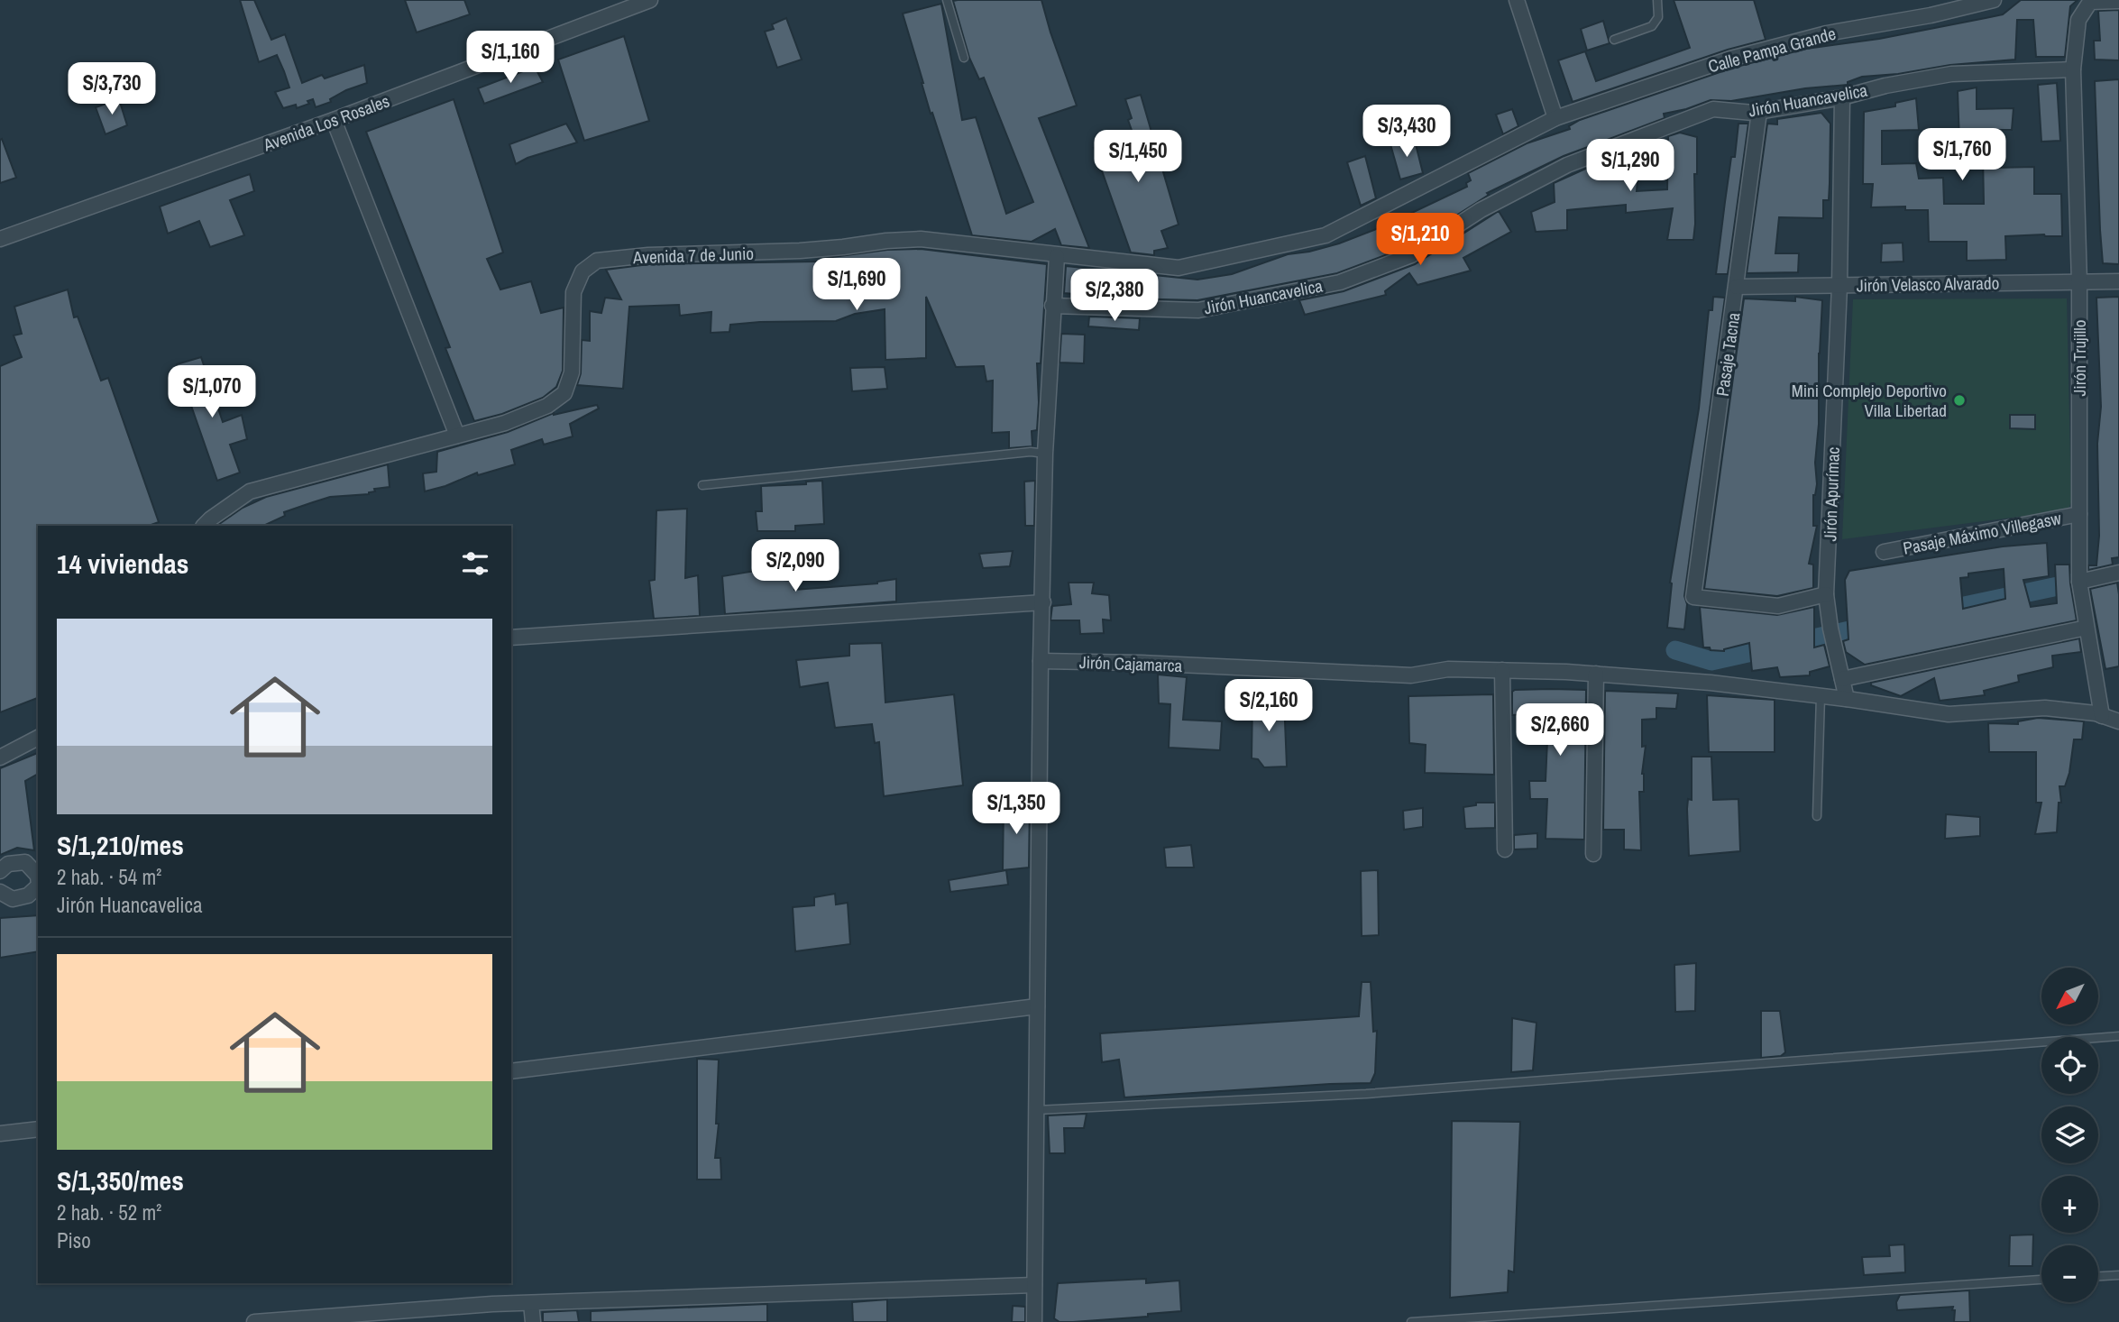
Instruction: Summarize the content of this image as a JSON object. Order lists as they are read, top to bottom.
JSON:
{
  "streets": {
    "street": [
      "Calle Pampa Grande",
      "Jirón Huancavelica",
      "Avenida Los Rosales",
      "Avenida 7 de Junio",
      "Jirón Velasco Alvarado",
      "Pasaje Tacna",
      "Jirón Trujillo",
      "Jirón Apurímac",
      "Pasaje Máximo Villegasw",
      "Jirón Cajamarca"
    ]
  },
  "crossings": [
    ["Calle Pampa Grande", "Avenida 7 de Junio"],
    ["Jirón Huancavelica", "Pasaje Tacna"],
    ["Jirón Huancavelica", "Jirón Trujillo"],
    ["Jirón Huancavelica", "Jirón Apurímac"],
    ["Jirón Velasco Alvarado", "Pasaje Tacna"],
    ["Jirón Velasco Alvarado", "Jirón Trujillo"],
    ["Jirón Velasco Alvarado", "Jirón Apurímac"],
    ["Pasaje Tacna", "Jirón Apurímac"],
    ["Jirón Trujillo", "Pasaje Máximo Villegasw"],
    ["Jirón Trujillo", "Jirón Cajamarca"],
    ["Jirón Apurímac", "Jirón Cajamarca"]
  ],
  "places": ["Mini Complejo Deportivo Villa Libertad"],
  "north": "bottom left",
  "page": {
    "price": [
      "S/1,160",
      "S/3,730",
      "S/3,430",
      "S/1,760",
      "S/1,450",
      "S/1,290",
      "S/1,210",
      "S/1,690",
      "S/2,380",
      "S/1,070",
      "S/2,090",
      "S/2,160",
      "S/2,660",
      "S/1,350"
    ],
    "heading": "14 viviendas",
    "list": [
      {
        "name": "S/1,210/mes",
        "note": "2 hab. · 54 m² · Jirón Huancavelica"
      },
      {
        "name": "S/1,350/mes",
        "note": "2 hab. · 52 m² · Piso"
      }
    ],
    "map_buttons": ["+", "−"]
  }
}
